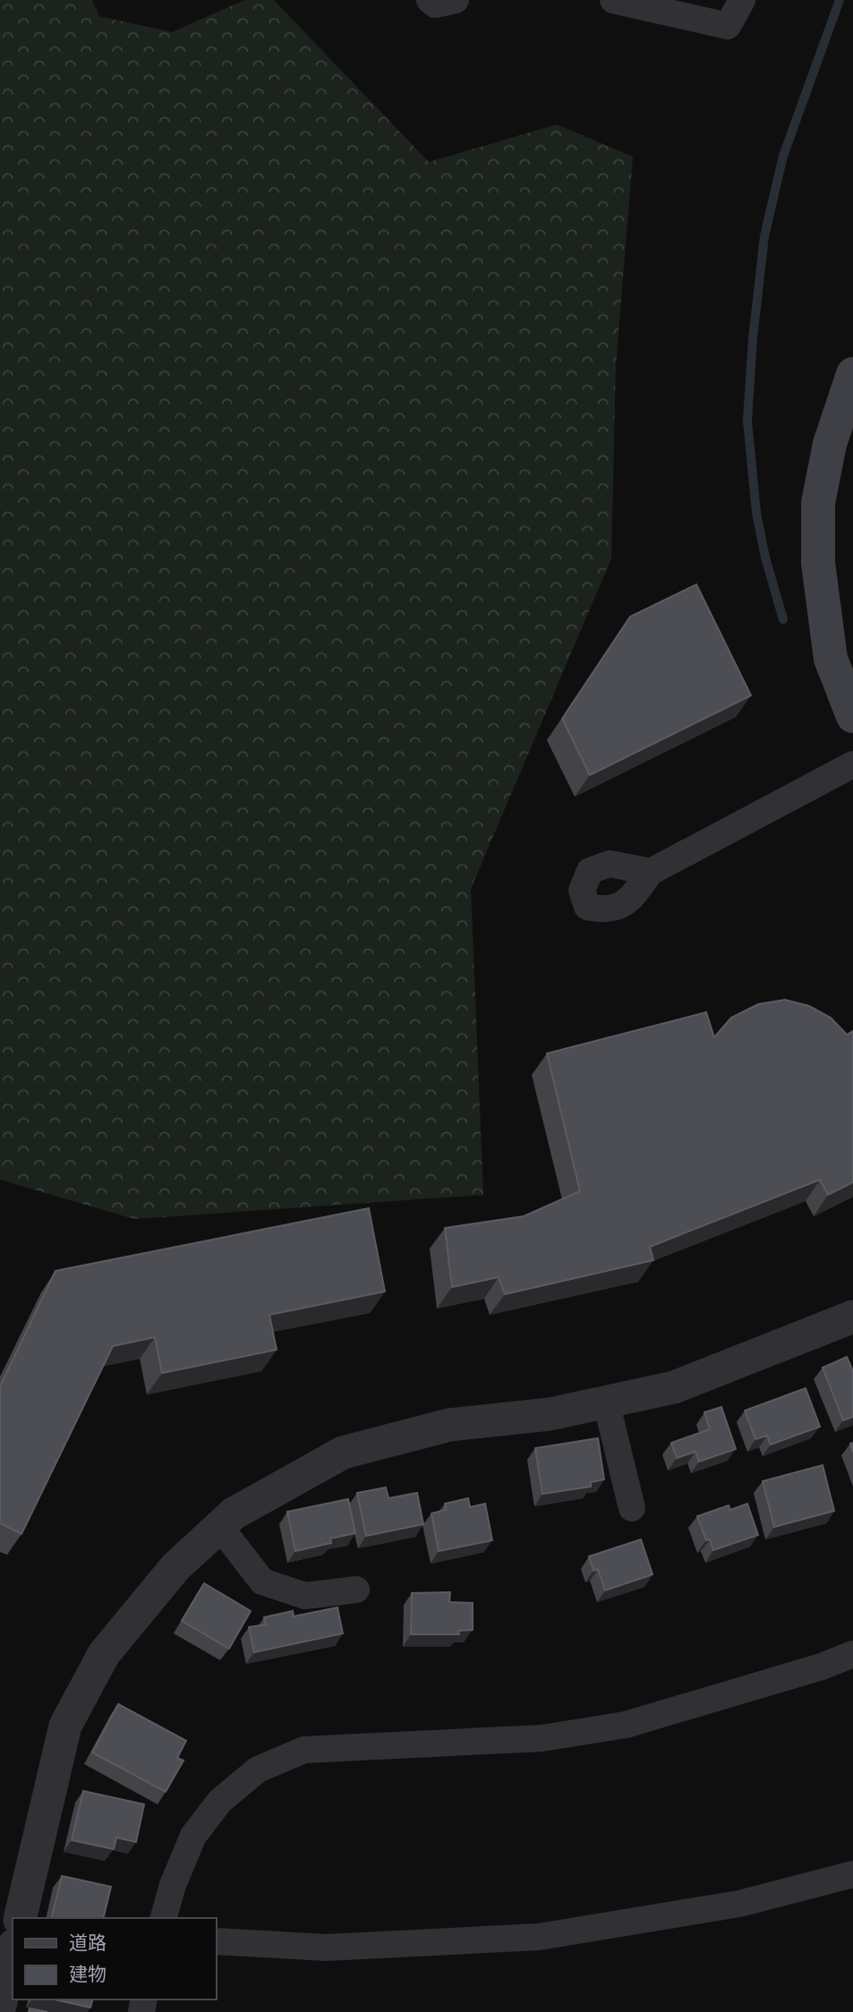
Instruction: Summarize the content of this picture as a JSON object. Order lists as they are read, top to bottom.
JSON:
{
  "legend": ["道路", "建物"]
}
